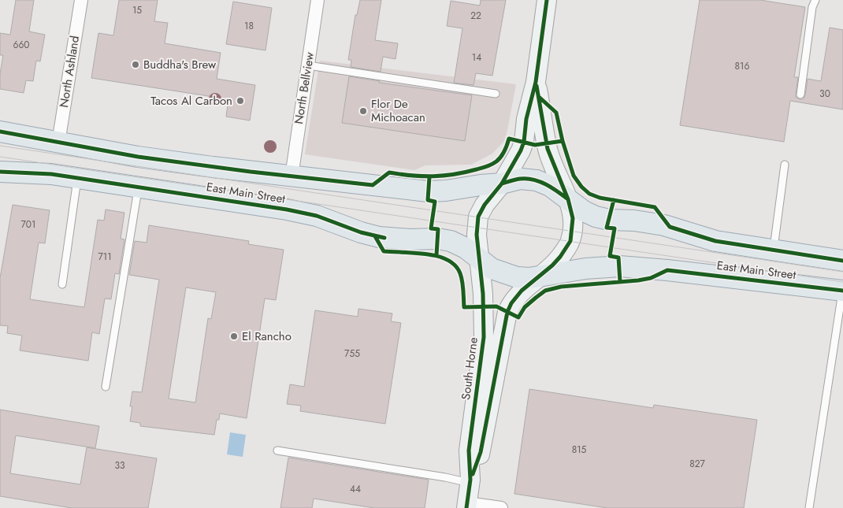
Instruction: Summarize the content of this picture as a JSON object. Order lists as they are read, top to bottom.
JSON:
{
  "streets": {
    "main road": ["East Main Street"],
    "street": ["North Ashland", "North Bellview", "South Horne"]
  },
  "crossings": [
    ["North Ashland", "East Main Street"],
    ["North Bellview", "East Main Street"],
    ["East Main Street", "South Horne"]
  ],
  "places": [
    "Buddha's Brew",
    "Tacos Al Carbon",
    "Flor De Michoacan",
    "El Rancho"
  ],
  "house_numbers": [
    "15",
    "22",
    "18",
    "660",
    "14",
    "816",
    "30",
    "701",
    "711",
    "755",
    "815",
    "827",
    "33",
    "44"
  ]
}
